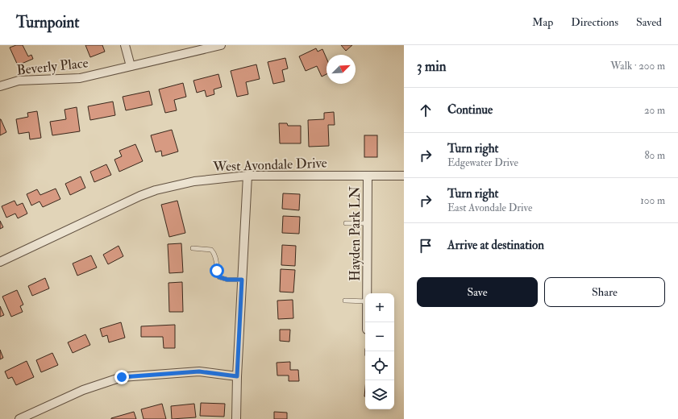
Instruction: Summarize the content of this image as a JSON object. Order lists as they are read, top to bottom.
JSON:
{
  "streets": {
    "street": ["Beverly Place", "West Avondale Drive", "Hayden Park LN"]
  },
  "crossings": [
    ["West Avondale Drive", "Hayden Park LN"]
  ],
  "north": "top right",
  "page": {
    "header": "Turnpoint",
    "nav": ["Map", "Directions", "Saved"],
    "heading": ["3 min", "Walk · 200 m"],
    "list": [
      ["Continue", "20 m"],
      ["Turn right", "Edgewater Drive", "80 m"],
      ["Turn right", "East Avondale Drive", "100 m"],
      "Arrive at destination"
    ],
    "buttons": ["Save", "Share"],
    "map_buttons": ["+", "−"]
  }
}
